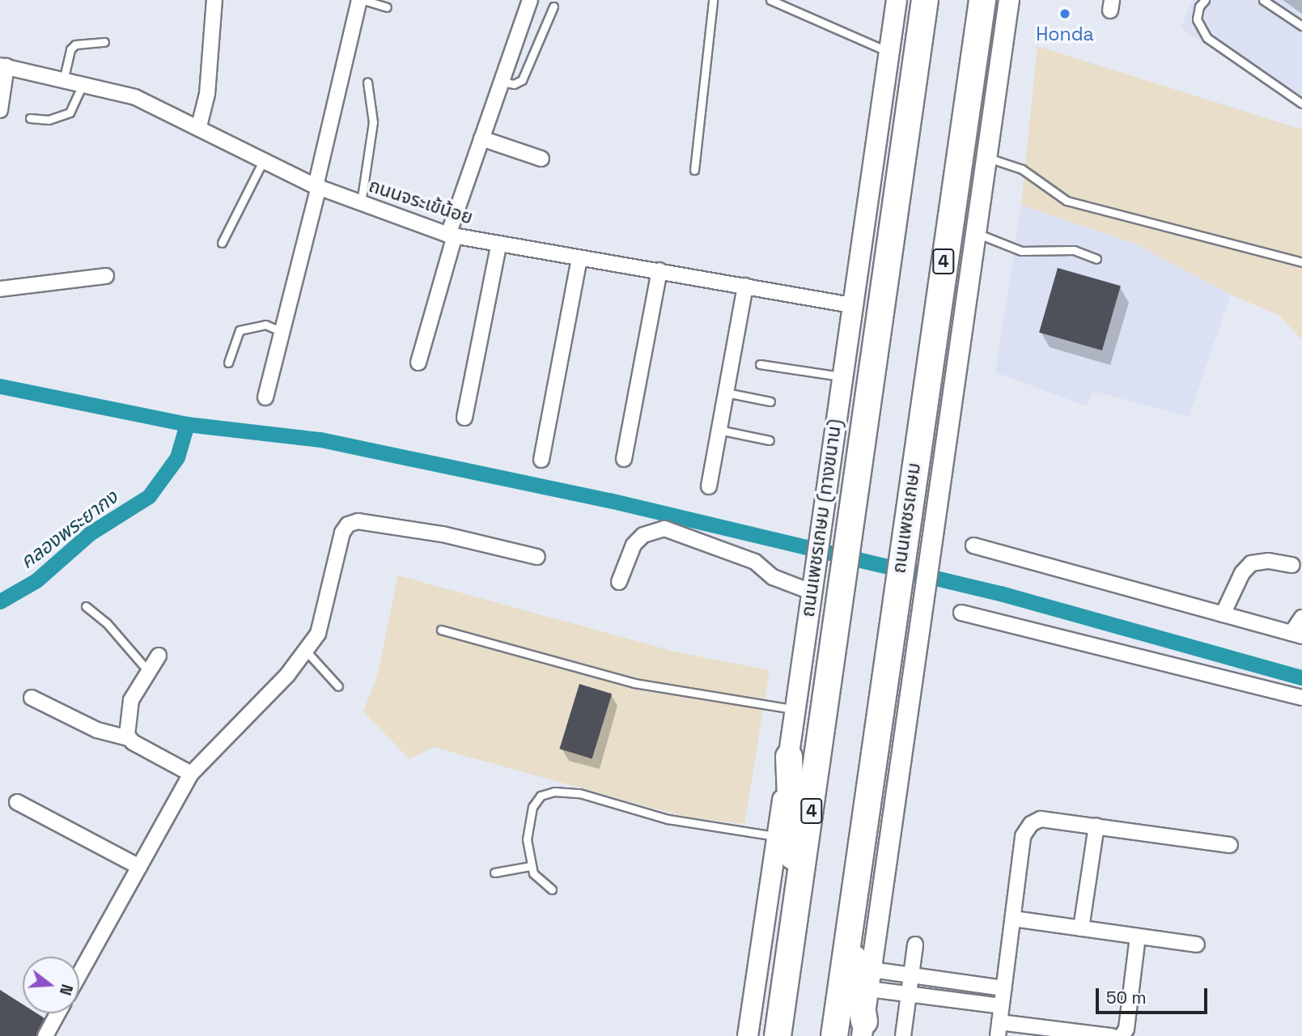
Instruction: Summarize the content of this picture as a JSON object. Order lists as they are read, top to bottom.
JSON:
{
  "streets": {
    "highway": ["4", "ถนนเพชรเกษม"],
    "main road": ["ถนนเพชรเกษม (ทางขนาน)"],
    "street": ["ถนนจระเข้น้อย"]
  },
  "crossings": [
    ["ถนนจระเข้น้อย", "ถนนเพชรเกษม (ทางขนาน)"]
  ],
  "water": ["คลองพระยากง"],
  "places": ["Honda"],
  "scale_bar": "50 m",
  "north": "right"
}
